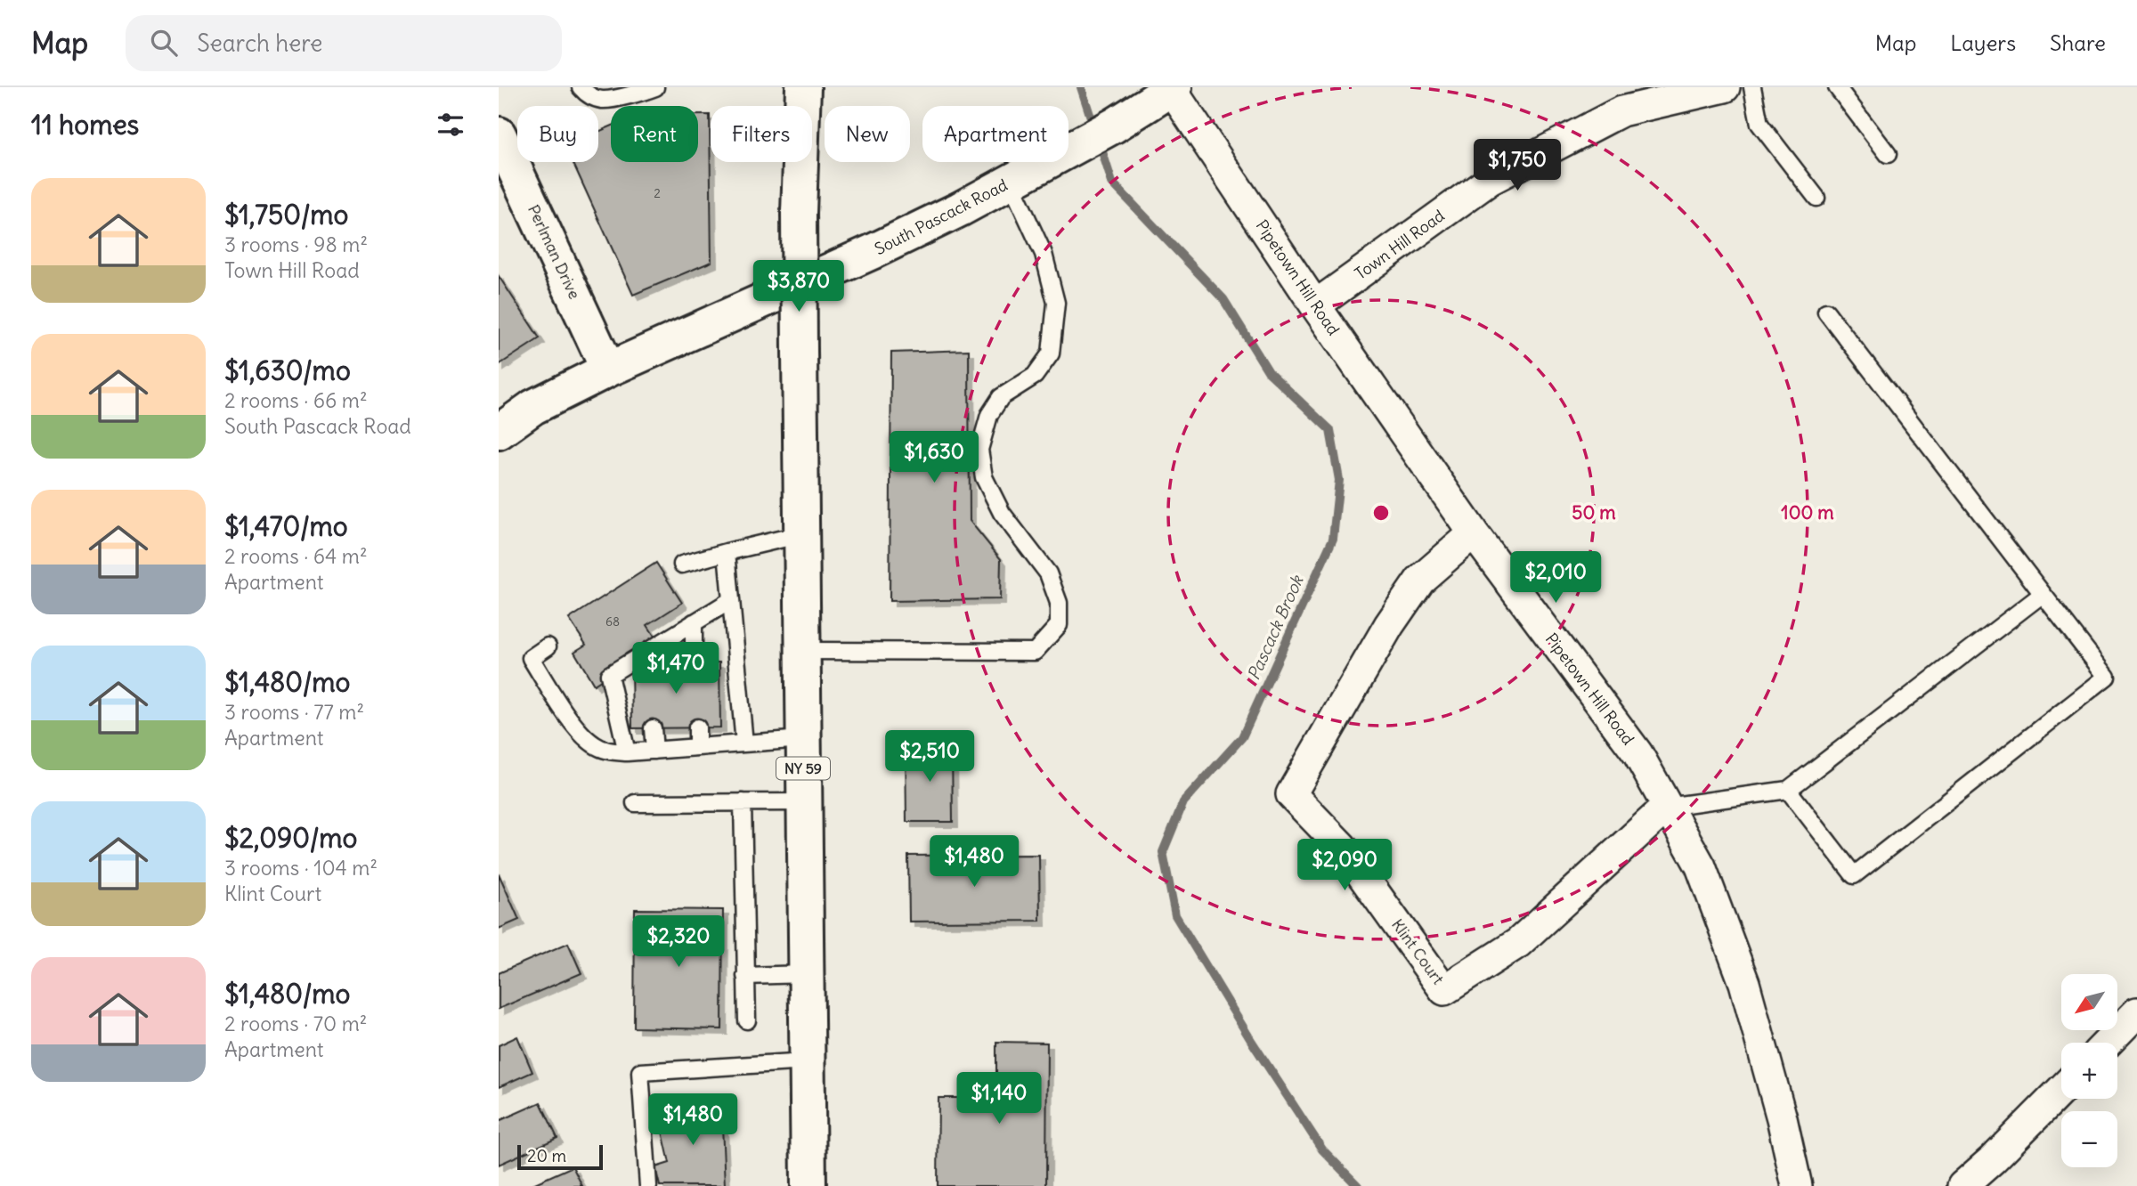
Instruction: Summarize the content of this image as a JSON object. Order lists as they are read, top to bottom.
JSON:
{
  "streets": {
    "main road": ["South Pascack Road", "Perlman Drive", "NY 59"],
    "street": ["Town Hill Road", "Pipetown Hill Road", "Klint Court"]
  },
  "crossings": [
    ["South Pascack Road", "Perlman Drive"],
    ["South Pascack Road", "Pipetown Hill Road"],
    ["Town Hill Road", "Pipetown Hill Road"],
    ["Pipetown Hill Road", "Klint Court"]
  ],
  "water": ["Pascack Brook"],
  "house_numbers": ["2", "68"],
  "scale_bar": "20 m",
  "north": "bottom left",
  "page": {
    "header": "Map",
    "search": "Search here",
    "nav": ["Map", "Layers", "Share"],
    "heading": "11 homes",
    "chip": [
      "Buy",
      "Rent",
      "Filters",
      "New",
      "Apartment"
    ],
    "price": [
      "$1,750",
      "$3,870",
      "$1,630",
      "$2,010",
      "$1,470",
      "$2,510",
      "$1,480",
      "$2,090",
      "$2,320",
      "$1,140",
      "$1,480"
    ],
    "list": [
      {
        "name": "$1,750/mo",
        "note": "3 rooms · 98 m² · Town Hill Road"
      },
      {
        "name": "$1,630/mo",
        "note": "2 rooms · 66 m² · South Pascack Road"
      },
      {
        "name": "$1,470/mo",
        "note": "2 rooms · 64 m² · Apartment"
      },
      {
        "name": "$1,480/mo",
        "note": "3 rooms · 77 m² · Apartment"
      },
      {
        "name": "$2,090/mo",
        "note": "3 rooms · 104 m² · Klint Court"
      },
      {
        "name": "$1,480/mo",
        "note": "2 rooms · 70 m² · Apartment"
      }
    ],
    "map_buttons": ["+", "−"],
    "scale": "20 m"
  },
  "rings": ["50 m", "100 m"]
}
